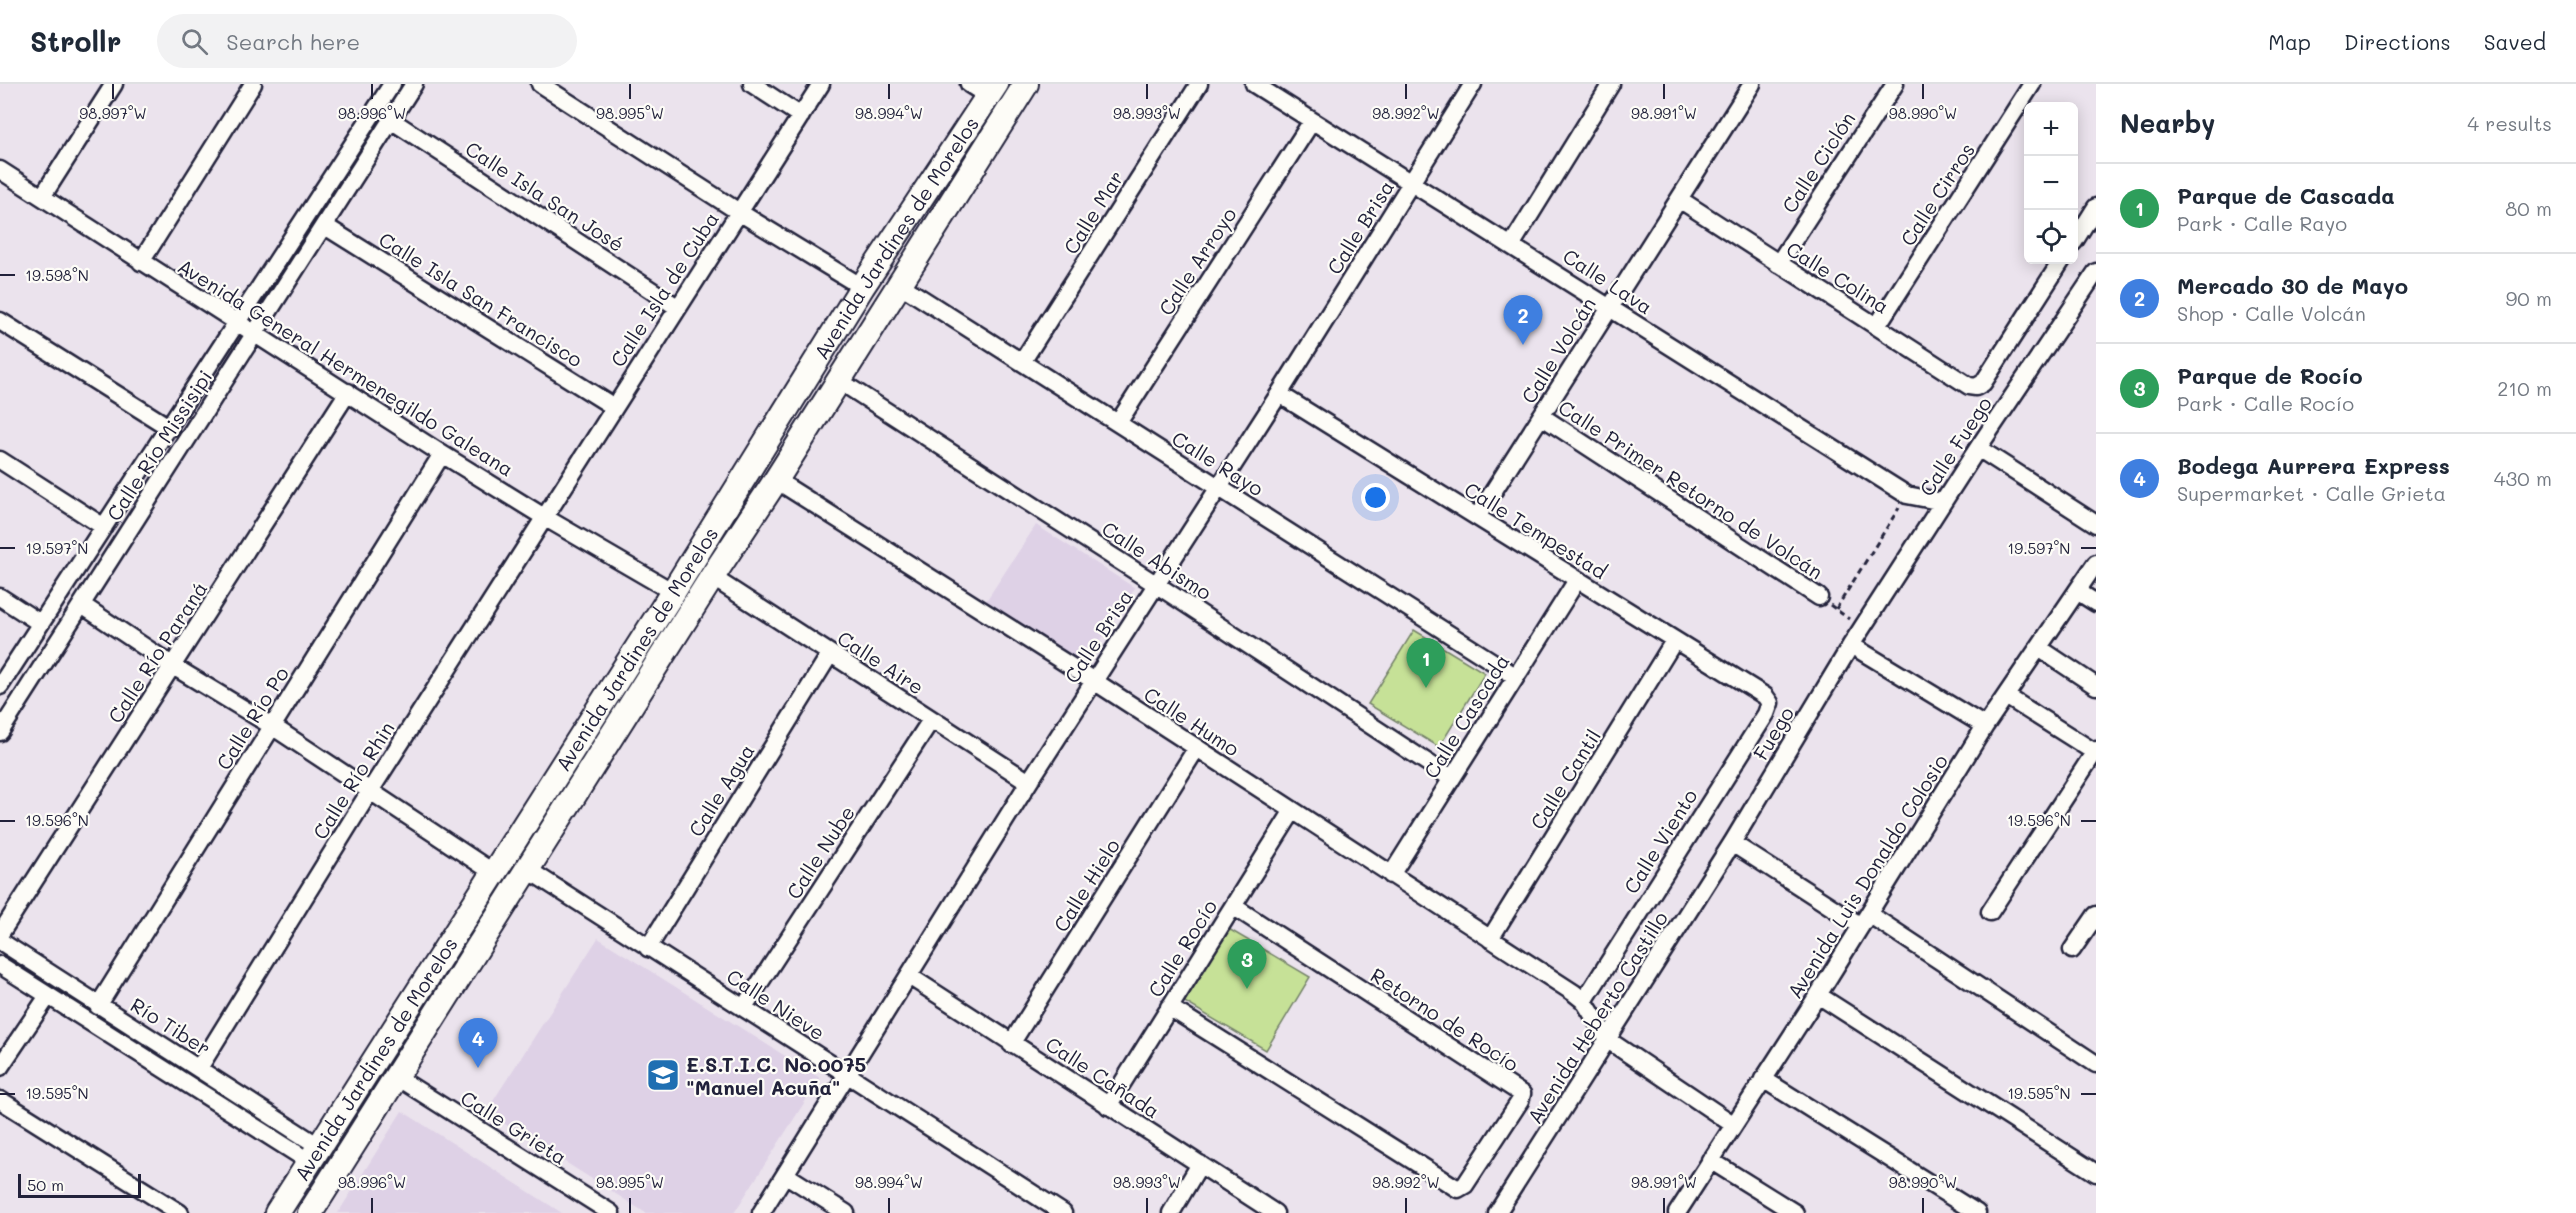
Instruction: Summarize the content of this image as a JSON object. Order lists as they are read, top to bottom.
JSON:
{
  "streets": {
    "main road": ["Avenida Jardines de Morelos"],
    "street": [
      "Calle Ciclón",
      "Calle Cirros",
      "Calle Isla San José",
      "Calle Mar",
      "Calle Brisa",
      "Calle Arroyo",
      "Calle Colina",
      "Calle Lava",
      "Calle Isla de Cuba",
      "Calle Isla San Francisco",
      "Calle Volcán",
      "Avenida General Hermenegildo Galeana",
      "Calle Río Missisipi",
      "Calle Fuego",
      "Calle Rayo",
      "Calle Primer Retorno de Volcán",
      "Calle Tempestad",
      "Calle Abismo",
      "Calle Río Paraná",
      "Calle Aire",
      "Calle Cascada",
      "Calle Río Po",
      "Calle Humo",
      "Fuego",
      "Calle Cantil",
      "Calle Río Rhin",
      "Calle Agua",
      "Calle Viento",
      "Calle Nube",
      "Avenida Luis Donaldo Colosio",
      "Calle Hielo",
      "Calle Rocío",
      "Calle Nieve",
      "Avenida Heberto Castillo",
      "Retorno de Rocío",
      "Río Tiber",
      "Calle Cañada",
      "Calle Grieta"
    ]
  },
  "crossings": [
    ["Calle Ciclón", "Calle Colina"],
    ["Calle Cirros", "Calle Colina"],
    ["Calle Isla San José", "Calle Isla de Cuba"],
    ["Calle Isla San José", "Calle Río Missisipi"],
    ["Calle Mar", "Calle Rayo"],
    ["Calle Brisa", "Calle Lava"],
    ["Calle Brisa", "Calle Rayo"],
    ["Calle Brisa", "Calle Tempestad"],
    ["Calle Brisa", "Calle Abismo"],
    ["Calle Brisa", "Calle Aire"],
    ["Calle Brisa", "Calle Humo"],
    ["Calle Brisa", "Calle Nieve"],
    ["Calle Brisa", "Calle Cañada"],
    ["Avenida Jardines de Morelos", "Avenida General Hermenegildo Galeana"],
    ["Avenida Jardines de Morelos", "Calle Rayo"],
    ["Avenida Jardines de Morelos", "Calle Abismo"],
    ["Avenida Jardines de Morelos", "Calle Aire"],
    ["Avenida Jardines de Morelos", "Calle Humo"],
    ["Avenida Jardines de Morelos", "Calle Nieve"],
    ["Avenida Jardines de Morelos", "Río Tiber"],
    ["Avenida Jardines de Morelos", "Calle Grieta"],
    ["Calle Arroyo", "Calle Lava"],
    ["Calle Arroyo", "Calle Rayo"],
    ["Calle Colina", "Calle Volcán"],
    ["Calle Colina", "Calle Fuego"],
    ["Calle Lava", "Calle Volcán"],
    ["Calle Lava", "Calle Fuego"],
    ["Calle Isla de Cuba", "Calle Isla San Francisco"],
    ["Calle Isla de Cuba", "Avenida General Hermenegildo Galeana"],
    ["Calle Isla de Cuba", "Calle Río Rhin"],
    ["Calle Isla San Francisco", "Calle Río Missisipi"],
    ["Calle Volcán", "Calle Primer Retorno de Volcán"],
    ["Calle Volcán", "Calle Tempestad"],
    ["Avenida General Hermenegildo Galeana", "Calle Río Missisipi"],
    ["Avenida General Hermenegildo Galeana", "Calle Río Paraná"],
    ["Avenida General Hermenegildo Galeana", "Calle Río Po"],
    ["Avenida General Hermenegildo Galeana", "Calle Río Rhin"],
    ["Calle Fuego", "Fuego"],
    ["Calle Rayo", "Calle Cascada"],
    ["Calle Tempestad", "Calle Cascada"],
    ["Calle Tempestad", "Calle Cantil"],
    ["Calle Tempestad", "Calle Viento"],
    ["Calle Abismo", "Calle Cascada"],
    ["Calle Aire", "Calle Agua"],
    ["Calle Aire", "Calle Nube"],
    ["Calle Cascada", "Calle Humo"],
    ["Calle Río Po", "Río Tiber"],
    ["Calle Humo", "Calle Cantil"],
    ["Calle Humo", "Calle Viento"],
    ["Calle Humo", "Calle Hielo"],
    ["Calle Humo", "Calle Rocío"],
    ["Fuego", "Avenida Heberto Castillo"],
    ["Calle Río Rhin", "Río Tiber"],
    ["Calle Agua", "Calle Nieve"],
    ["Calle Nube", "Calle Nieve"],
    ["Calle Hielo", "Calle Cañada"],
    ["Calle Rocío", "Retorno de Rocío"],
    ["Calle Rocío", "Calle Cañada"]
  ],
  "places": {
    "school or university": ["E.S.T.I.C. No.0075 \"Manuel Acuña\""]
  },
  "scale_bar": "50 m",
  "page": {
    "header": "Strollr",
    "search": "Search here",
    "nav": ["Map", "Directions", "Saved"],
    "heading": ["Nearby", "4 results"],
    "map_buttons": ["+", "−"],
    "list": [
      {
        "mark": "1",
        "name": "Parque de Cascada",
        "note": "Park · Calle Rayo",
        "value": "80 m"
      },
      {
        "mark": "2",
        "name": "Mercado 30 de Mayo",
        "note": "Shop · Calle Volcán",
        "value": "90 m"
      },
      {
        "mark": "3",
        "name": "Parque de Rocío",
        "note": "Park · Calle Rocío",
        "value": "210 m"
      },
      {
        "mark": "4",
        "name": "Bodega Aurrera Express",
        "note": "Supermarket · Calle Grieta",
        "value": "430 m"
      }
    ],
    "pins": [
      "2",
      "1",
      "3",
      "4"
    ],
    "scale": "50 m"
  },
  "coordinates": [
    "98.997°W",
    "98.996°W",
    "98.995°W",
    "98.994°W",
    "98.993°W",
    "98.992°W",
    "98.991°W",
    "98.990°W",
    "19.598°N",
    "19.597°N",
    "19.596°N",
    "19.595°N"
  ]
}
